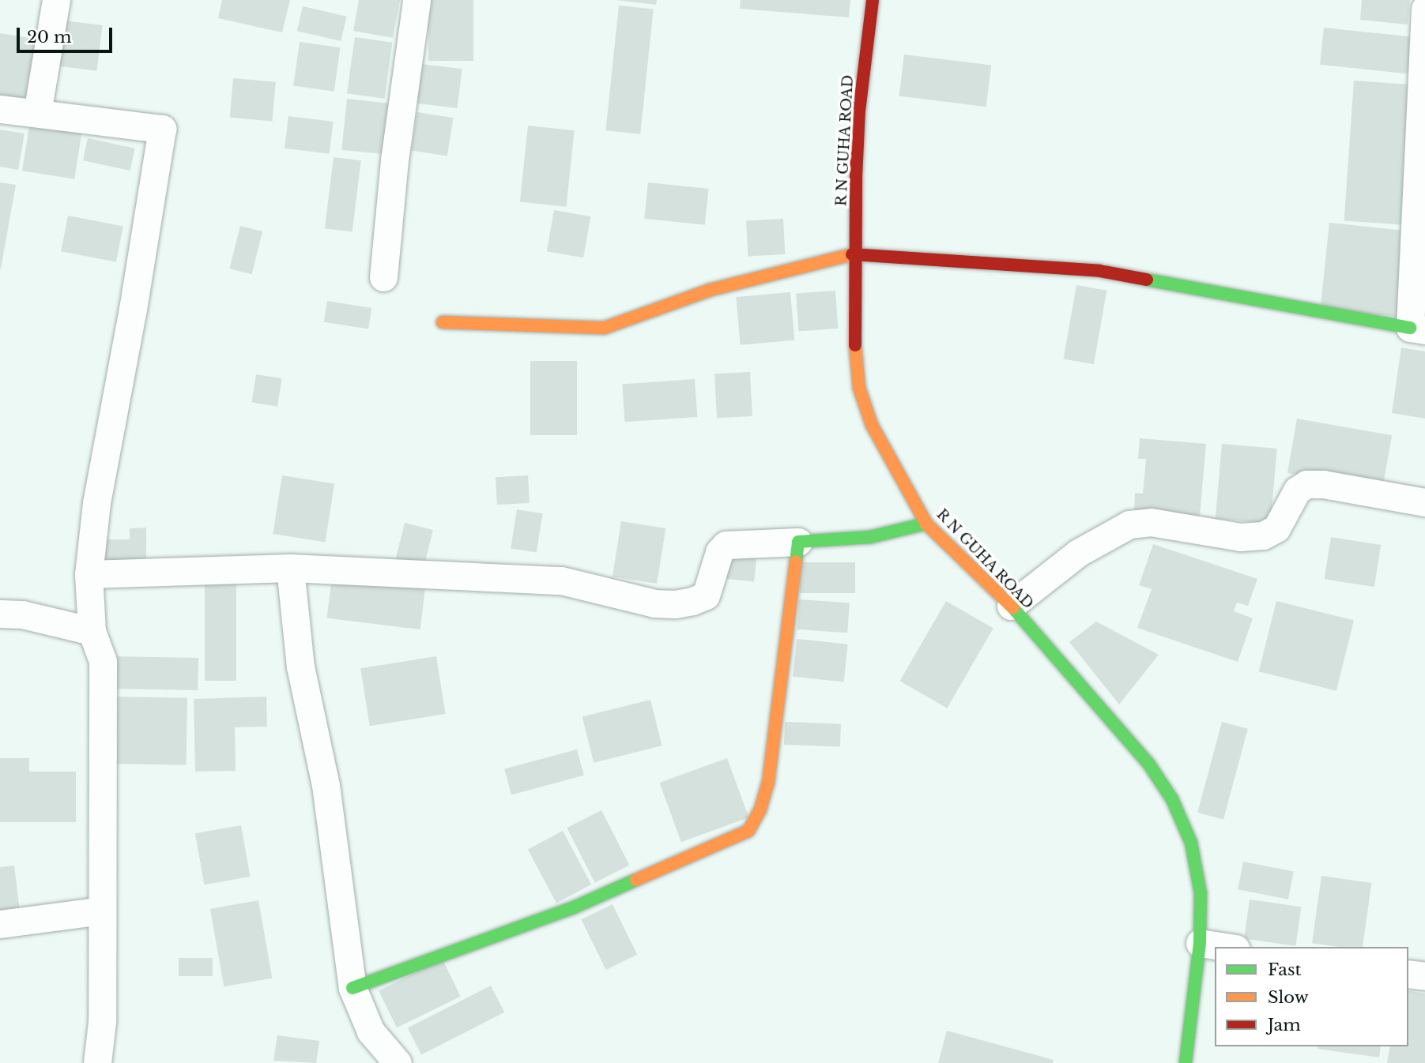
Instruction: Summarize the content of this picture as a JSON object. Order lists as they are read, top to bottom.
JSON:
{
  "streets": {
    "street": ["R N GUHA ROAD"]
  },
  "legend": ["Fast", "Slow", "Jam"],
  "scale_bar": "20 m"
}
